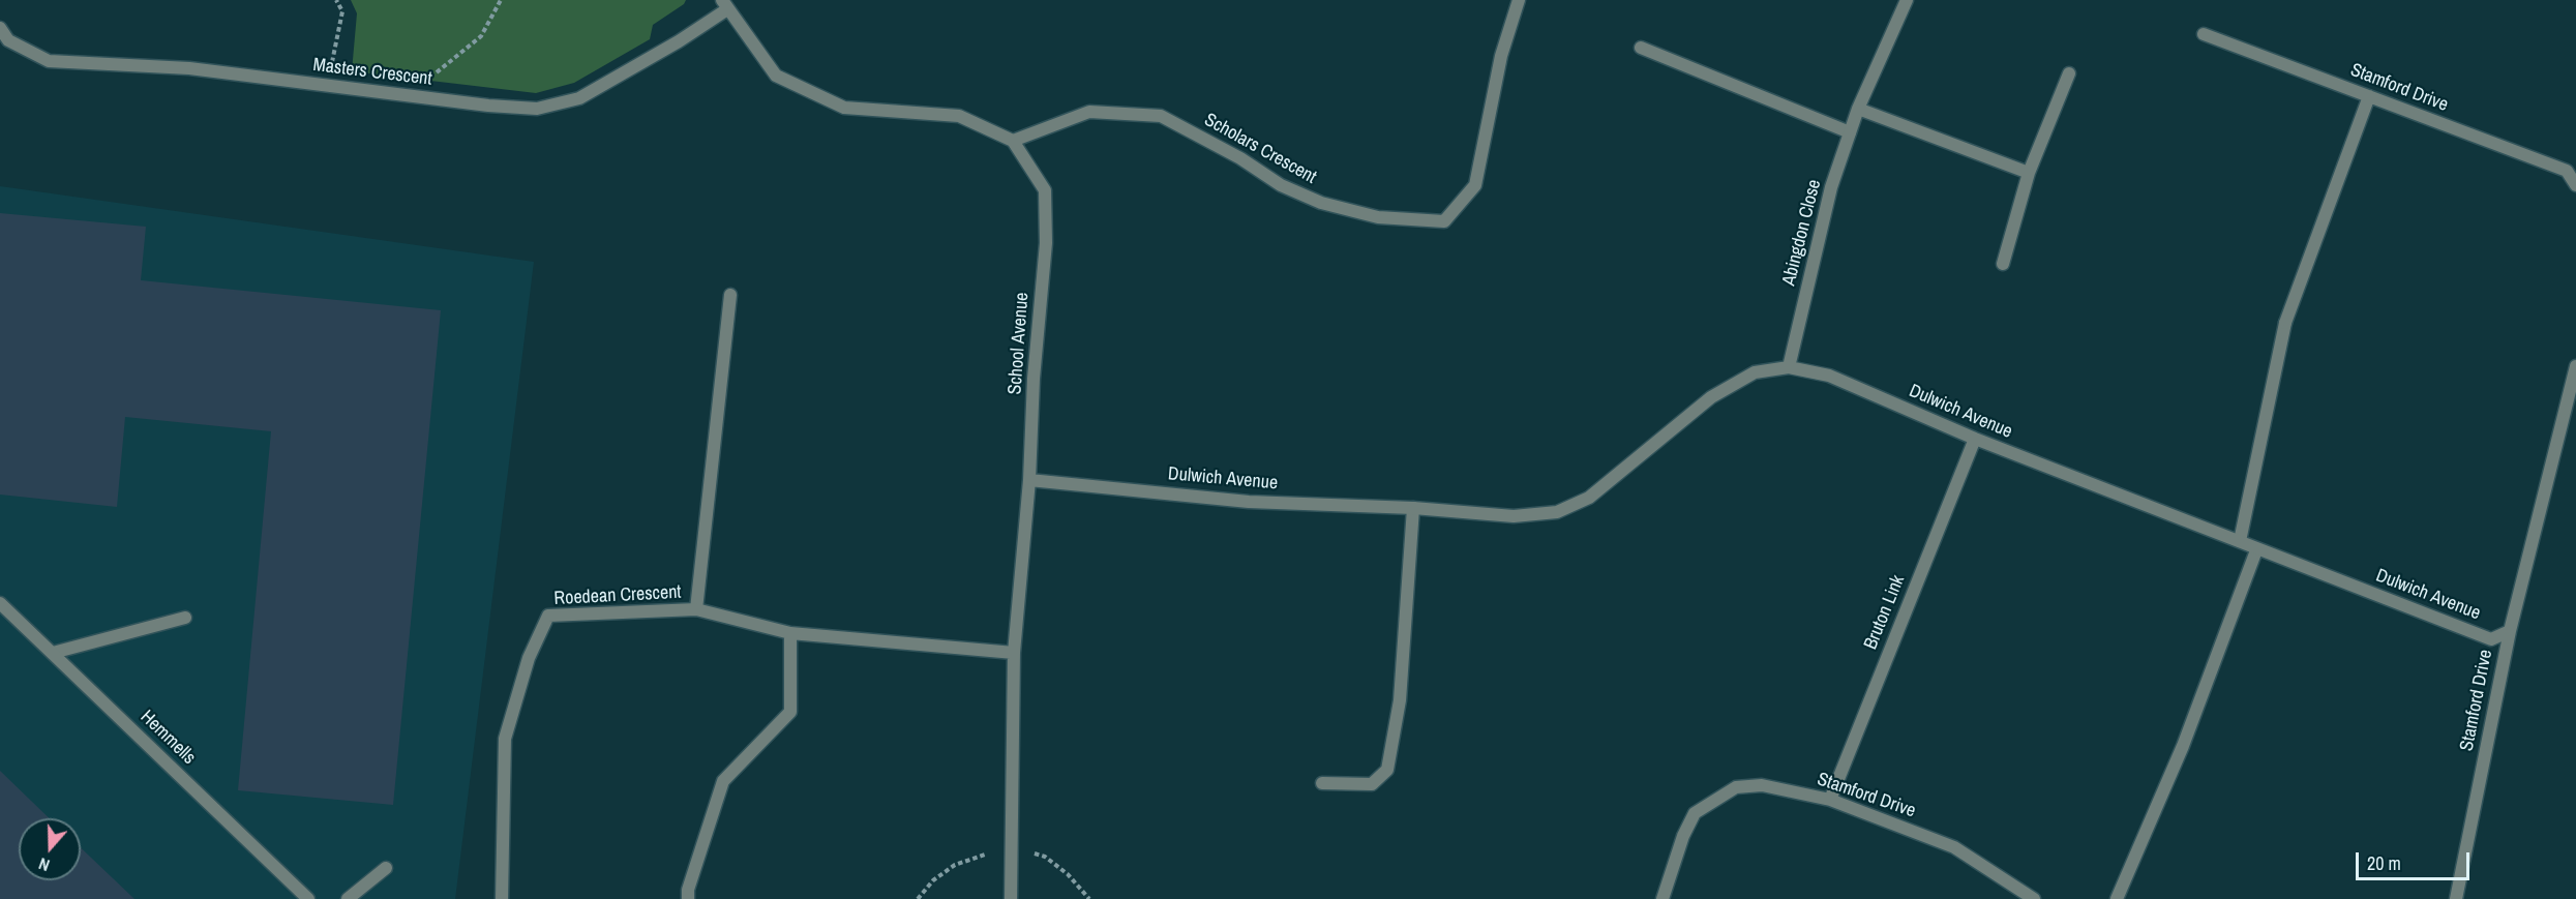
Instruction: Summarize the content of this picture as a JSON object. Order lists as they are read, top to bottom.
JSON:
{
  "streets": {
    "street": [
      "Masters Crescent",
      "Stamford Drive",
      "Scholars Crescent",
      "Abingdon Close",
      "School Avenue",
      "Dulwich Avenue",
      "Roedean Crescent",
      "Bruton Link",
      "Hemmells"
    ]
  },
  "crossings": [
    ["Stamford Drive", "Dulwich Avenue"],
    ["Stamford Drive", "Bruton Link"],
    ["Scholars Crescent", "School Avenue"],
    ["Abingdon Close", "Dulwich Avenue"],
    ["School Avenue", "Dulwich Avenue"],
    ["School Avenue", "Roedean Crescent"],
    ["Dulwich Avenue", "Bruton Link"]
  ],
  "scale_bar": "20 m",
  "north": "bottom"
}
